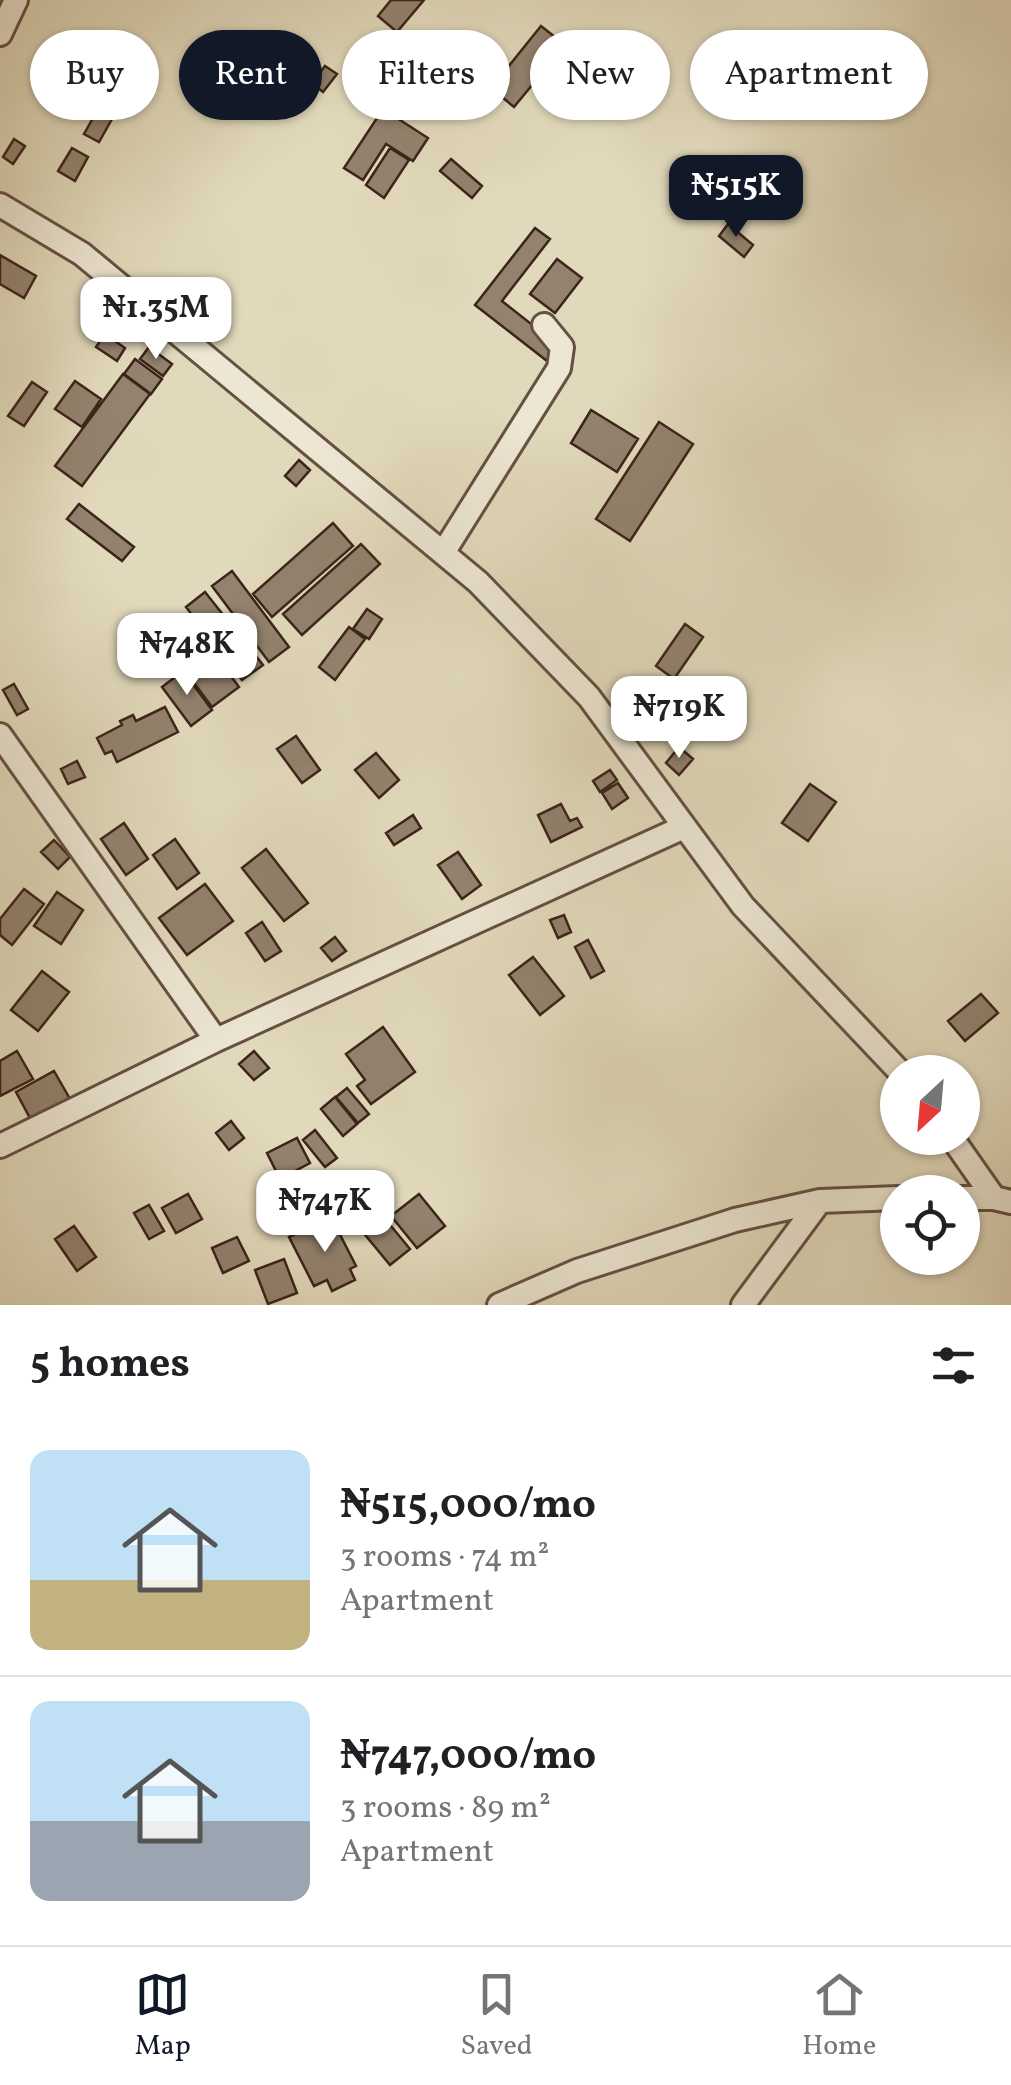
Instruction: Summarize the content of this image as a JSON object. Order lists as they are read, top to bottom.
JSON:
{
  "north": "bottom left",
  "page": {
    "chip": [
      "Buy",
      "Rent",
      "Filters",
      "New",
      "Apartment"
    ],
    "price": [
      "₦515K",
      "₦1.35M",
      "₦748K",
      "₦719K",
      "₦747K"
    ],
    "heading": "5 homes",
    "list": [
      {
        "name": "₦515,000/mo",
        "note": "3 rooms · 74 m² · Apartment"
      },
      {
        "name": "₦747,000/mo",
        "note": "3 rooms · 89 m² · Apartment"
      }
    ],
    "tabs": ["Map", "Saved", "Home"]
  }
}
